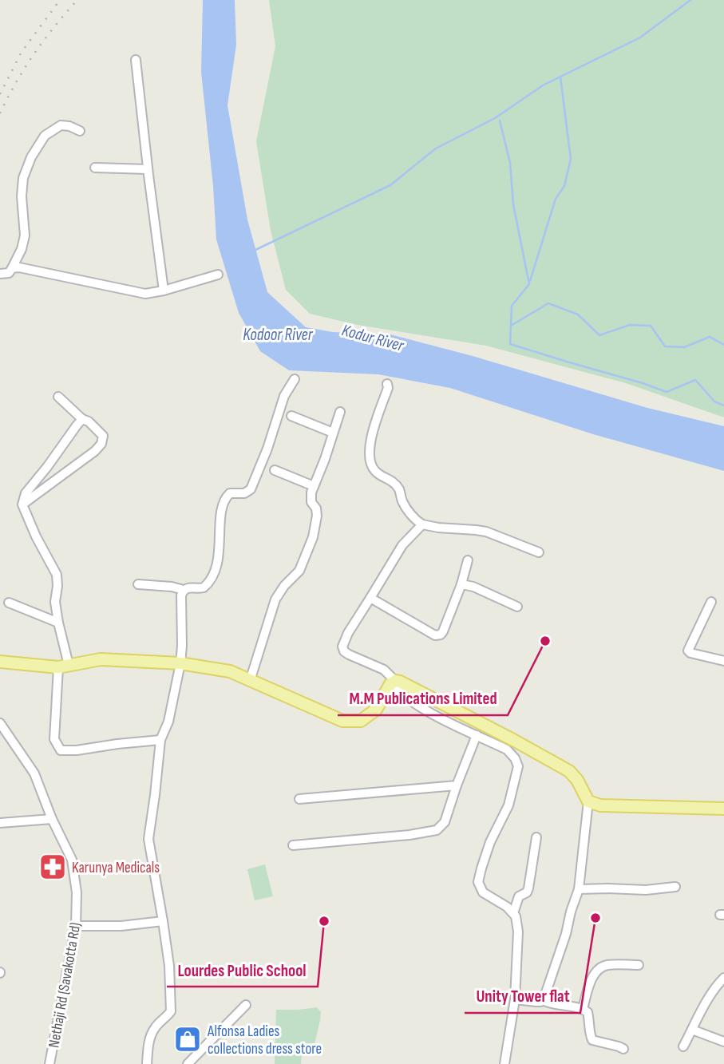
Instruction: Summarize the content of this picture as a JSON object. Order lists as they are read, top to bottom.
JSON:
{
  "streets": {
    "street": ["Nethaji Rd (Savakotta Rd)"]
  },
  "water": ["Kodoor River", "Kodur River"],
  "places": {
    "other": ["M.M Publications Limited", "Unity Tower flat", "Lourdes Public School"],
    "pharmacy": ["Karunya Medicals"],
    "shop": ["Alfonsa Ladies collections dress store"]
  }
}
